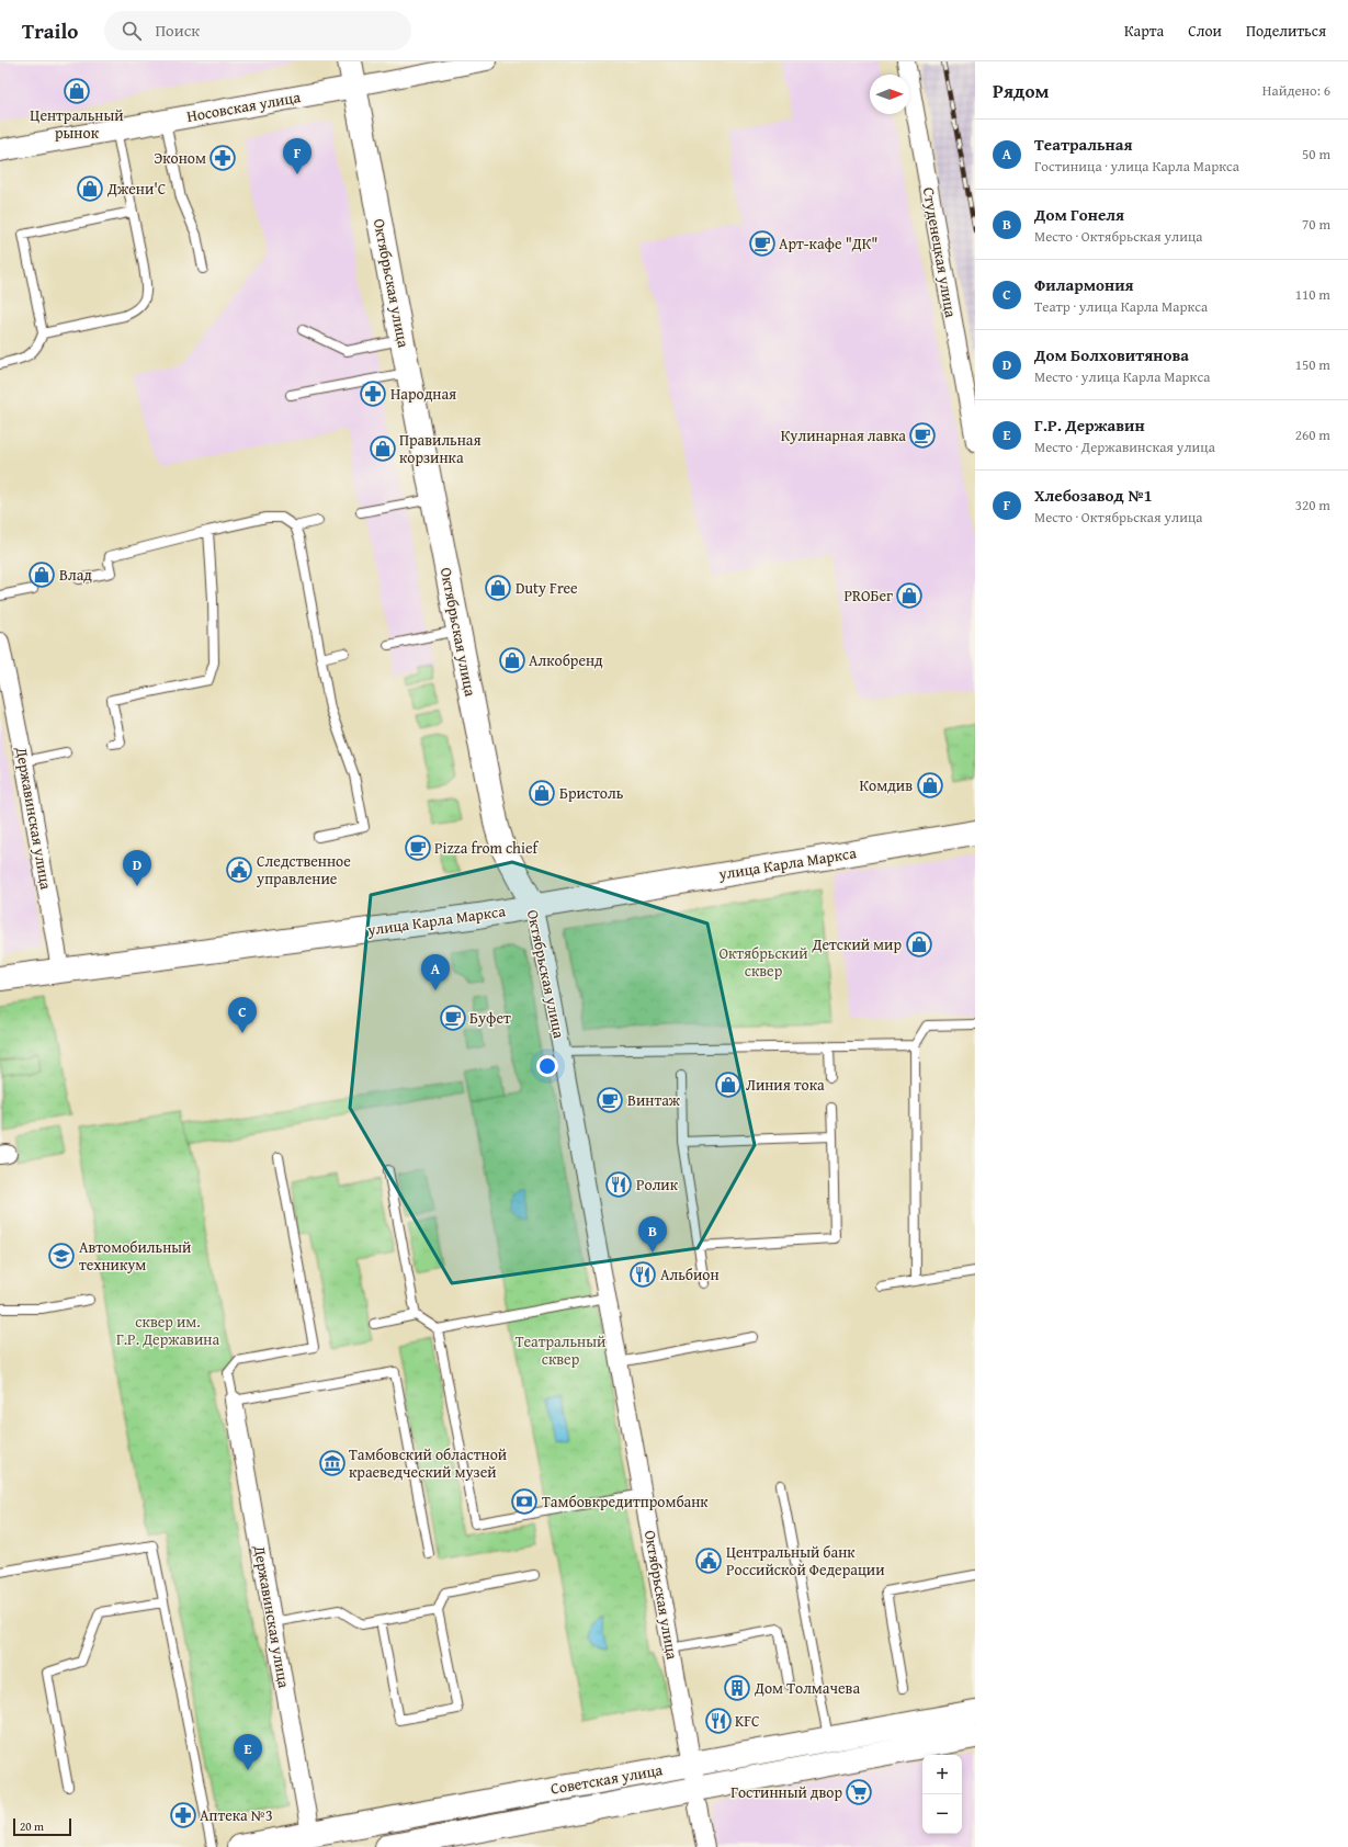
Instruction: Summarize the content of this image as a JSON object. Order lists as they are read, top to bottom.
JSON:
{
  "streets": {
    "main road": ["Октябрьская улица", "улица Карла Маркса", "Советская улица"],
    "street": ["Носовская улица", "Студенецкая улица", "Державинская улица"]
  },
  "crossings": [
    ["Носовская улица", "Октябрьская улица"],
    ["Октябрьская улица", "улица Карла Маркса"],
    ["Октябрьская улица", "Советская улица"],
    ["Державинская улица", "улица Карла Маркса"],
    ["Державинская улица", "Советская улица"]
  ],
  "parks": ["Октябрьский сквер", "сквер им. Г.Р. Державина", "Театральный сквер"],
  "places": {
    "shop": [
      "Центральный рынок",
      "Джени'С",
      "Правильная корзинка",
      "Влад",
      "Duty Free",
      "PROБег",
      "Алкобренд",
      "Комдив",
      "Бристоль",
      "Детский мир",
      "Линия тока"
    ],
    "pharmacy": ["Эконом", "Народная", "Аптека №3"],
    "cafe": [
      "Арт-кафе \"ДК\"",
      "Кулинарная лавка",
      "Pizza from chief",
      "Буфет",
      "Винтаж"
    ],
    "public building": ["Следственное управление", "Центральный банк Российской Федерации"],
    "restaurant": ["Ролик", "Альбион", "KFC"],
    "school or university": ["Автомобильный техникум"],
    "museum": ["Тамбовский областной краеведческий музей"],
    "bank": ["Тамбовкредитпромбанк"],
    "building": ["Дом Толмачева"],
    "supermarket": ["Гостинный двор"]
  },
  "scale_bar": "20 m",
  "north": "right",
  "page": {
    "header": "Trailo",
    "search": "Поиск",
    "nav": ["Карта", "Слои", "Поделиться"],
    "heading": ["Рядом", "Найдено: 6"],
    "list": [
      {
        "mark": "A",
        "name": "Театральная",
        "note": "Гостиница · улица Карла Маркса",
        "value": "50 m"
      },
      {
        "mark": "B",
        "name": "Дом Гонеля",
        "note": "Место · Октябрьская улица",
        "value": "70 m"
      },
      {
        "mark": "C",
        "name": "Филармония",
        "note": "Театр · улица Карла Маркса",
        "value": "110 m"
      },
      {
        "mark": "D",
        "name": "Дом Болховитянова",
        "note": "Место · улица Карла Маркса",
        "value": "150 m"
      },
      {
        "mark": "E",
        "name": "Г.Р. Державин",
        "note": "Место · Державинская улица",
        "value": "260 m"
      },
      {
        "mark": "F",
        "name": "Хлебозавод №1",
        "note": "Место · Октябрьская улица",
        "value": "320 m"
      }
    ],
    "pins": [
      "F",
      "D",
      "A",
      "C",
      "B",
      "E"
    ],
    "map_buttons": ["+", "−"],
    "scale": "20 m"
  }
}
